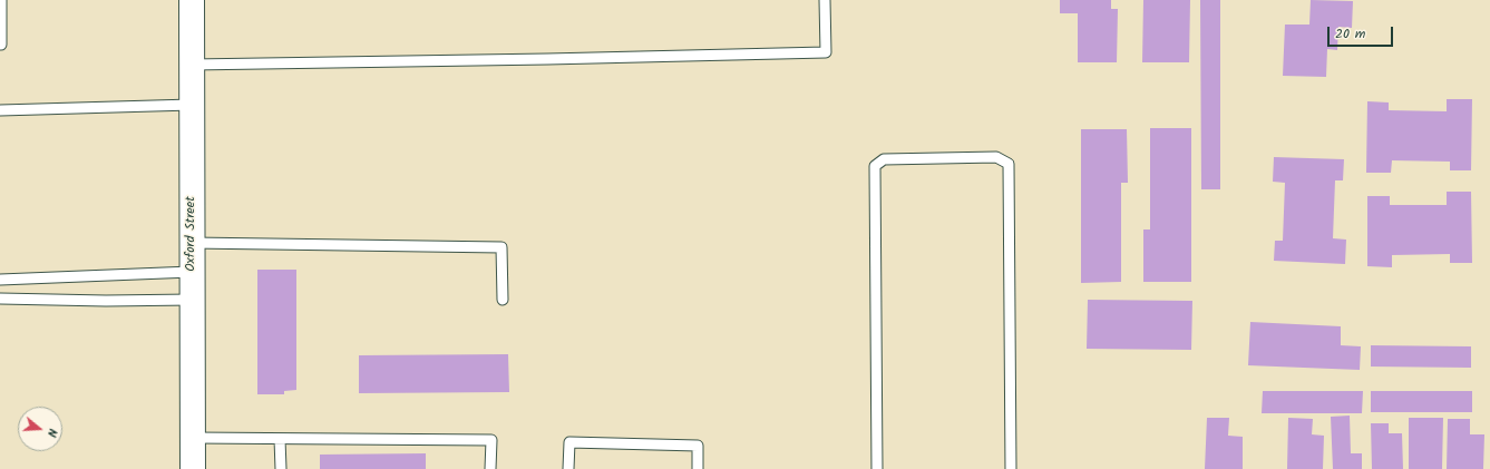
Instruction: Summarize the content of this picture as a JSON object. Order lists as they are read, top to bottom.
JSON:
{
  "streets": {
    "street": ["Oxford Street"]
  },
  "scale_bar": "20 m",
  "north": "right"
}
